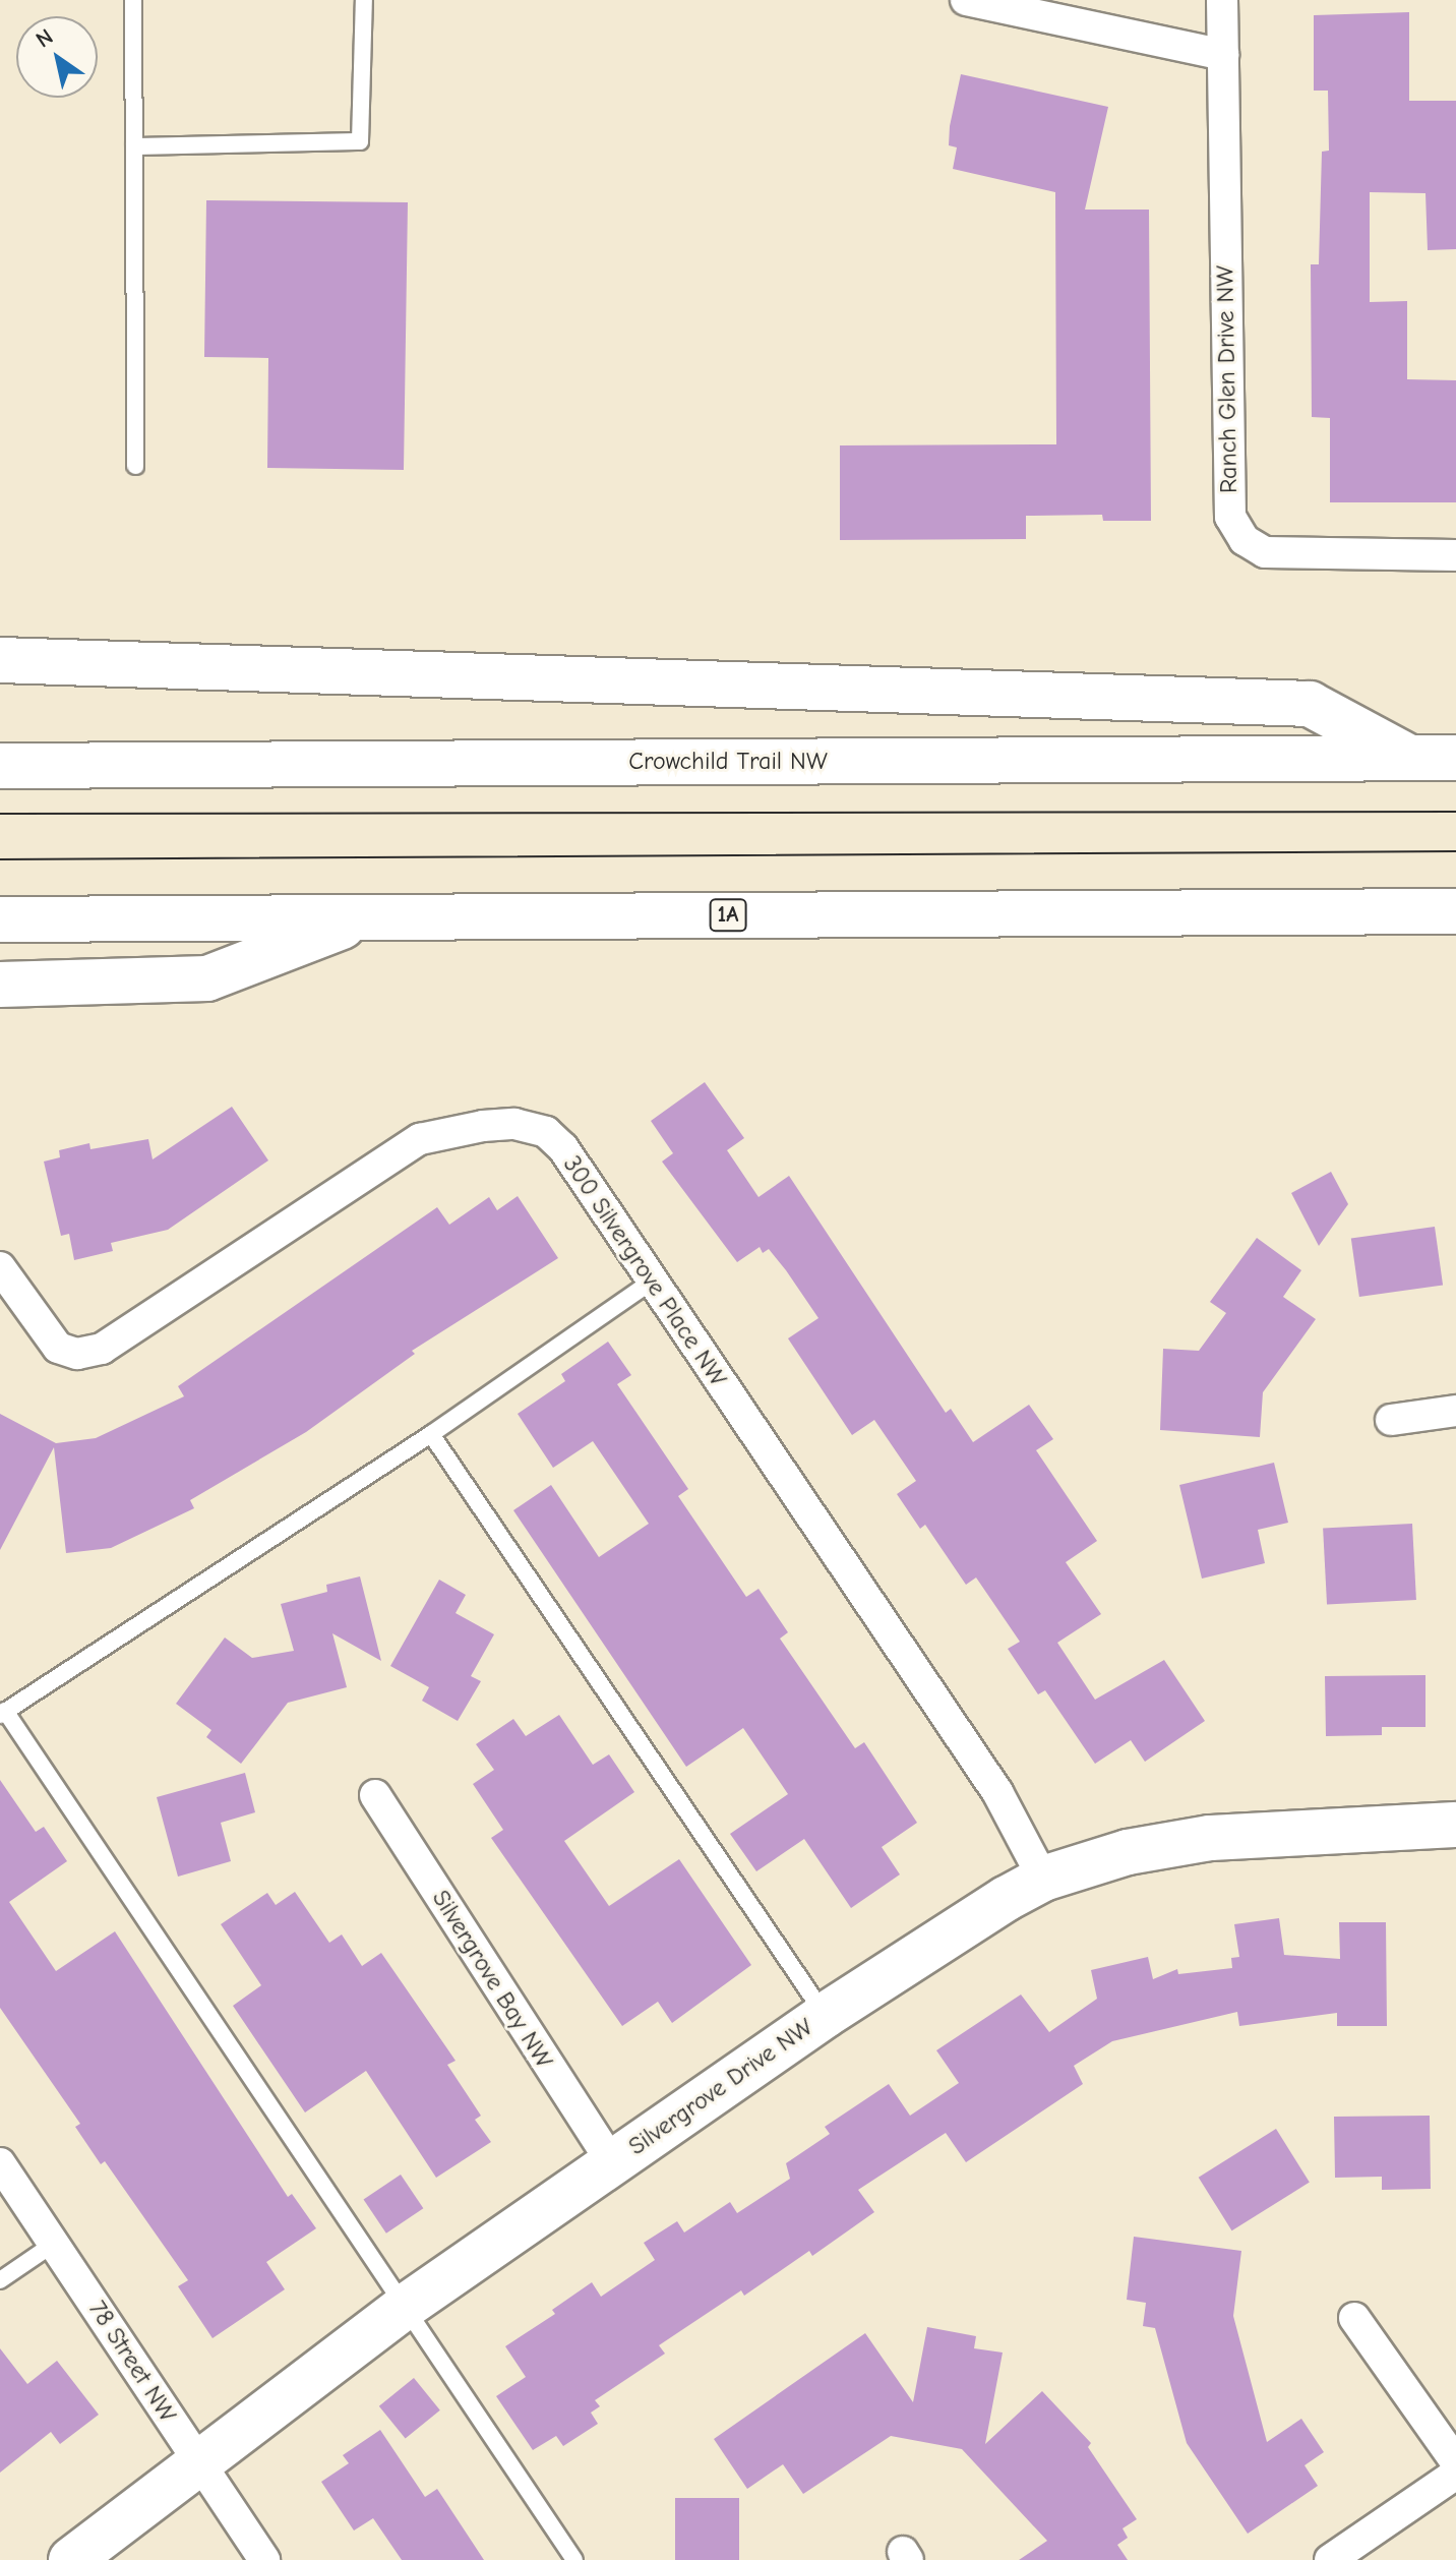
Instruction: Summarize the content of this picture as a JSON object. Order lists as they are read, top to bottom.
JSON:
{
  "streets": {
    "main road": ["Crowchild Trail NW", "1A", "Silvergrove Drive NW"],
    "street": [
      "Ranch Glen Drive NW",
      "300 Silvergrove Place NW",
      "Silvergrove Bay NW",
      "78 Street NW"
    ]
  },
  "crossings": [
    ["300 Silvergrove Place NW", "Silvergrove Drive NW"],
    ["Silvergrove Bay NW", "Silvergrove Drive NW"],
    ["Silvergrove Drive NW", "78 Street NW"]
  ],
  "north": "top left"
}
